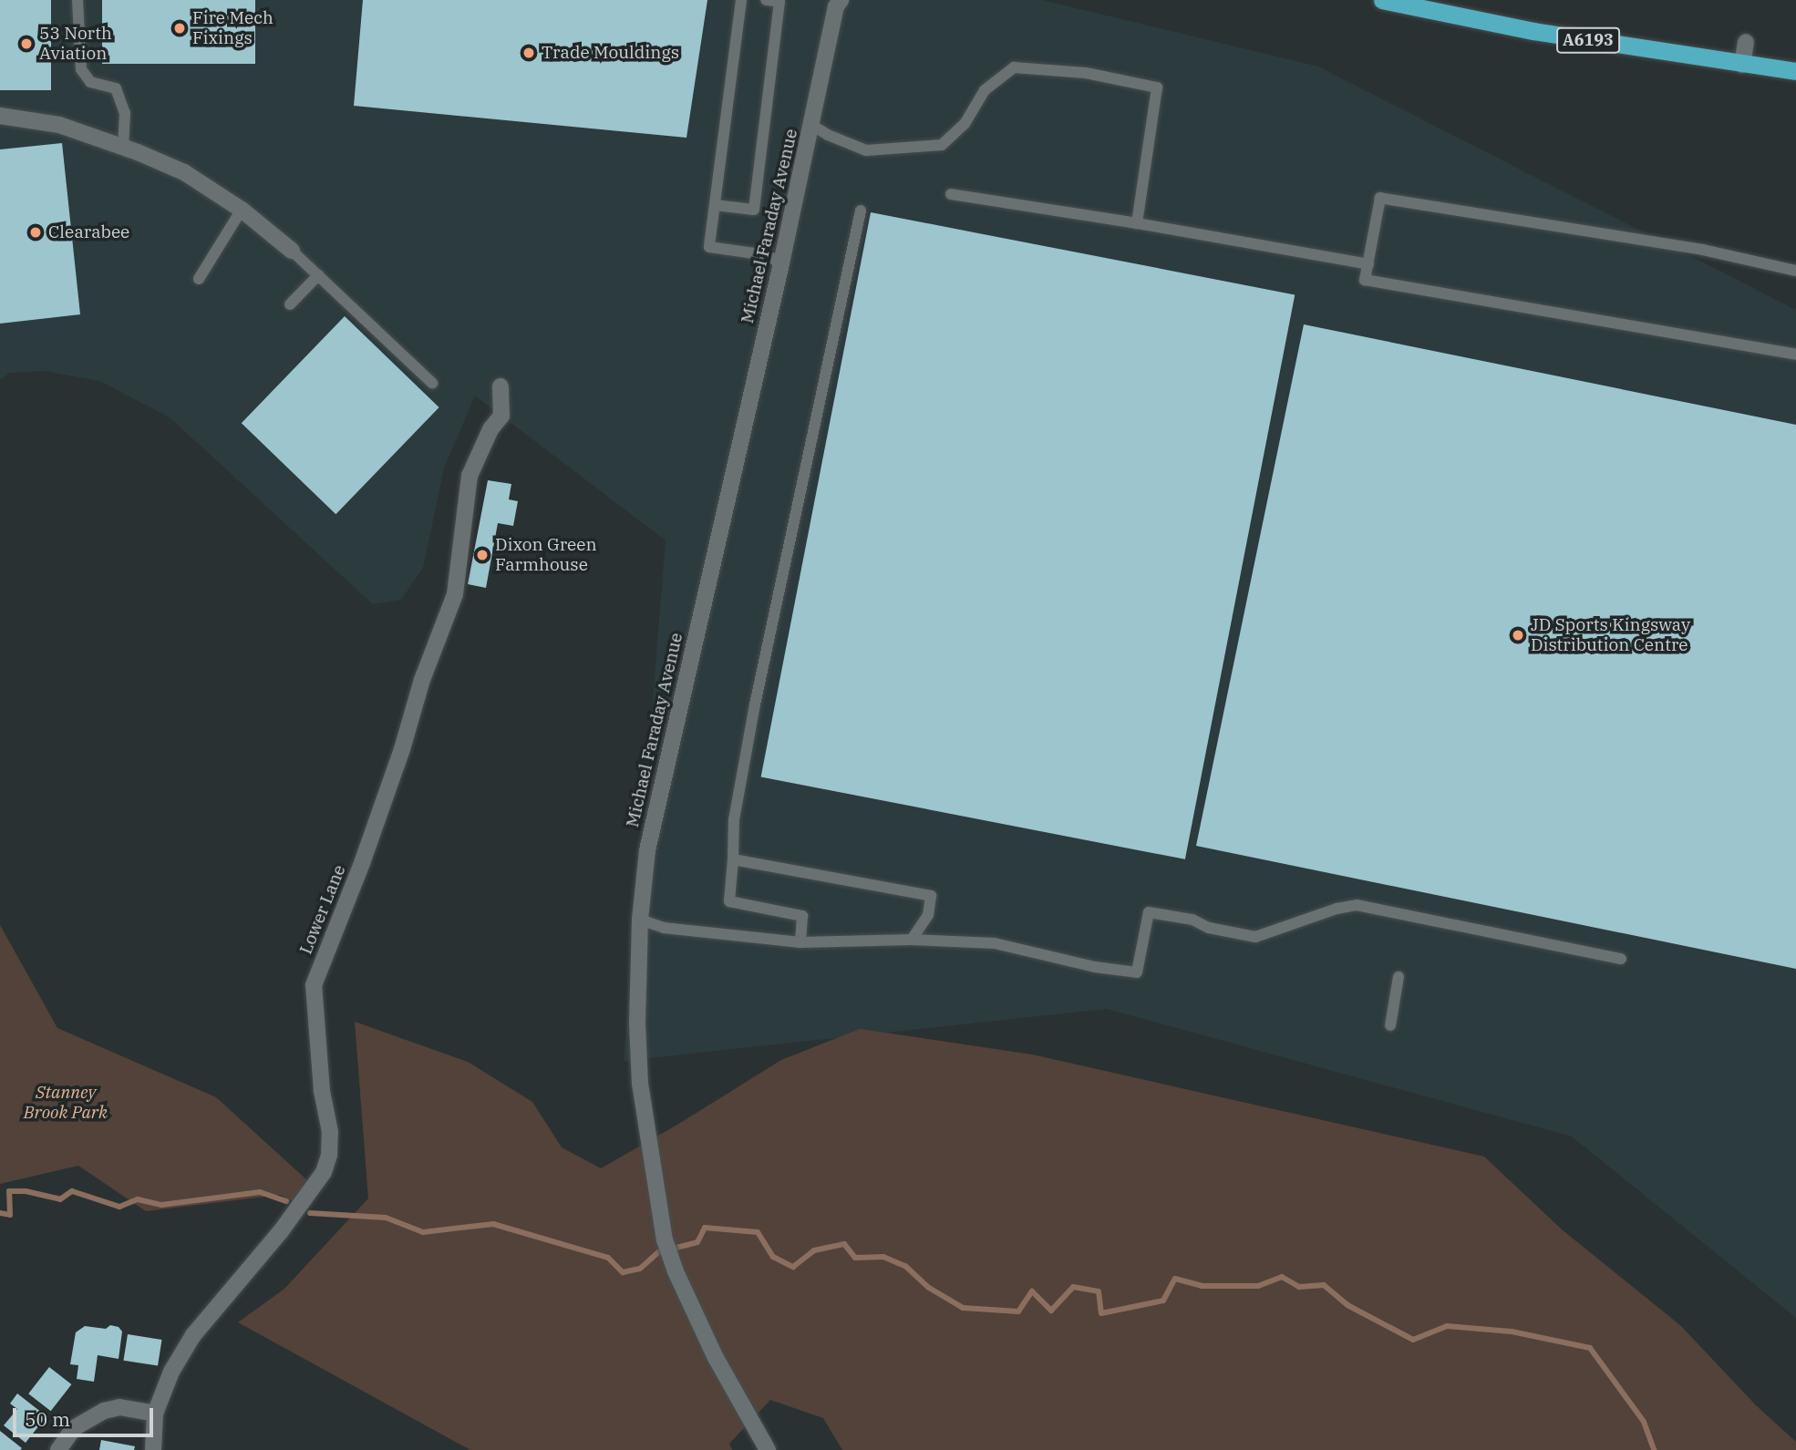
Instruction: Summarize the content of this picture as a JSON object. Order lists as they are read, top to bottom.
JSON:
{
  "streets": {
    "highway": ["A6193"],
    "street": ["Michael Faraday Avenue", "Lower Lane"]
  },
  "parks": ["Stanney Brook Park"],
  "places": [
    "Fire Mech Fixings",
    "53 North Aviation",
    "Trade Mouldings",
    "Clearabee",
    "Dixon Green Farmhouse",
    "JD Sports Kingsway Distribution Centre"
  ],
  "scale_bar": "50 m"
}
